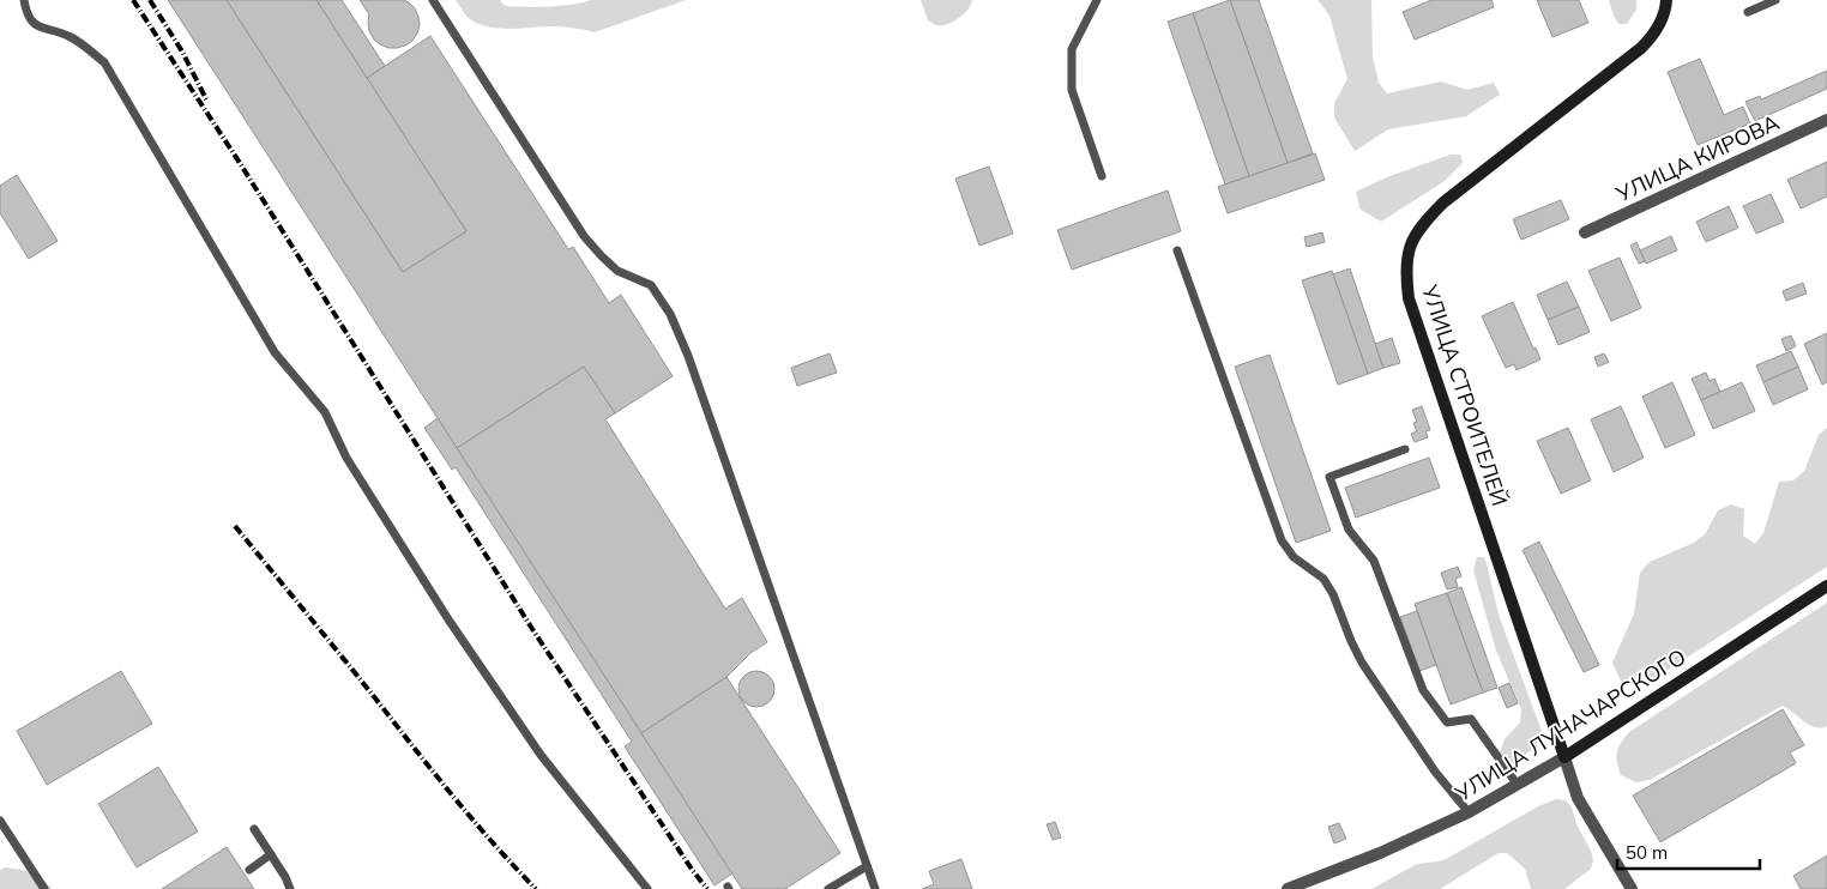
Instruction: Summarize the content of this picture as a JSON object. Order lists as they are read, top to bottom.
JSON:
{
  "streets": {
    "main road": ["УЛИЦА СТРОИТЕЛЕЙ", "УЛИЦА ЛУНАЧАРСКОГО"],
    "street": ["УЛИЦА КИРОВА"]
  },
  "crossings": [
    ["УЛИЦА СТРОИТЕЛЕЙ", "УЛИЦА ЛУНАЧАРСКОГО"]
  ],
  "scale_bar": "50 m"
}
